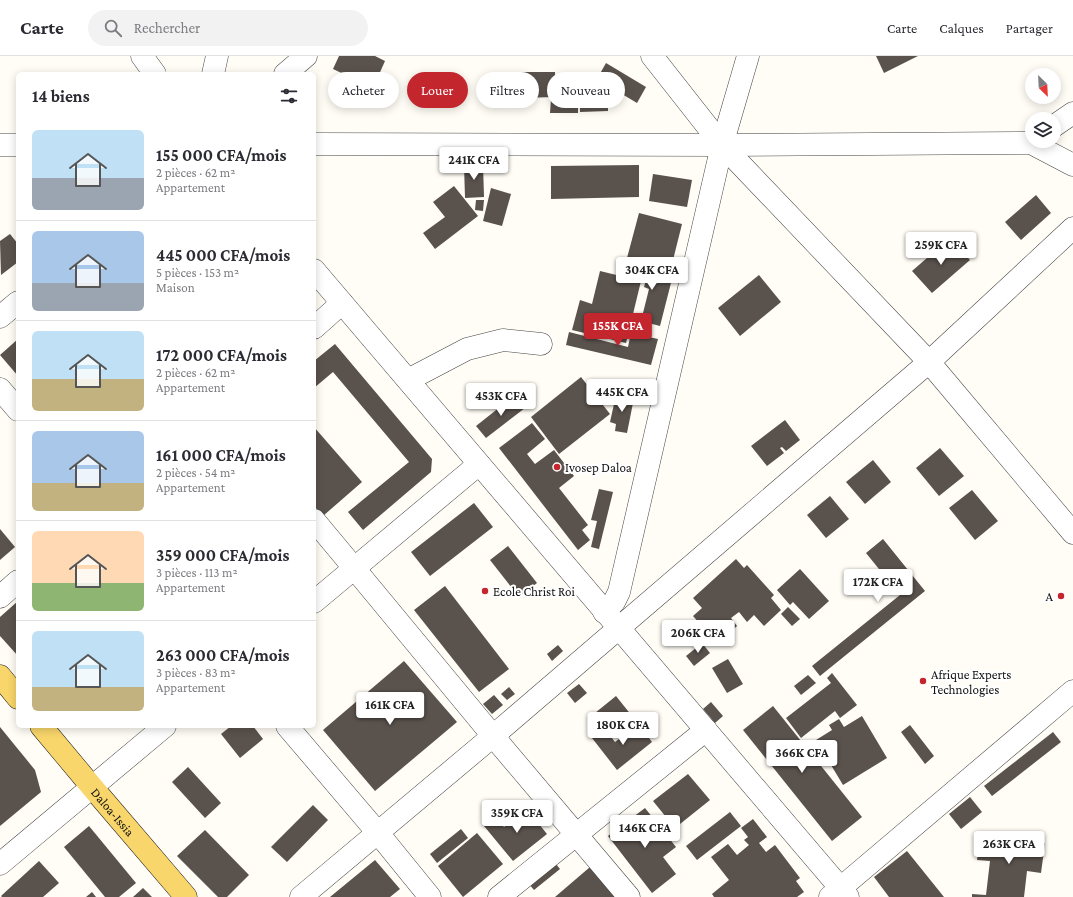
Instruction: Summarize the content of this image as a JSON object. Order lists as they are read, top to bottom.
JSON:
{
  "streets": {
    "main road": ["Daloa-Issia"]
  },
  "places": [
    "Ivosep Daloa",
    "Ecole Christ Roi",
    "A",
    "Afrique Experts Technologies"
  ],
  "north": "bottom right",
  "page": {
    "header": "Carte",
    "search": "Rechercher",
    "nav": ["Carte", "Calques", "Partager"],
    "chip": [
      "Acheter",
      "Louer",
      "Filtres",
      "Nouveau"
    ],
    "heading": "14 biens",
    "list": [
      {
        "name": "155 000 CFA/mois",
        "note": "2 pièces · 62 m² · Appartement"
      },
      {
        "name": "445 000 CFA/mois",
        "note": "5 pièces · 153 m² · Maison"
      },
      {
        "name": "172 000 CFA/mois",
        "note": "2 pièces · 62 m² · Appartement"
      },
      {
        "name": "161 000 CFA/mois",
        "note": "2 pièces · 54 m² · Appartement"
      },
      {
        "name": "359 000 CFA/mois",
        "note": "3 pièces · 113 m² · Appartement"
      },
      {
        "name": "263 000 CFA/mois",
        "note": "3 pièces · 83 m² · Appartement"
      }
    ],
    "price": [
      "241K CFA",
      "259K CFA",
      "304K CFA",
      "155K CFA",
      "445K CFA",
      "453K CFA",
      "172K CFA",
      "206K CFA",
      "161K CFA",
      "180K CFA",
      "366K CFA",
      "359K CFA",
      "146K CFA",
      "263K CFA"
    ]
  }
}
